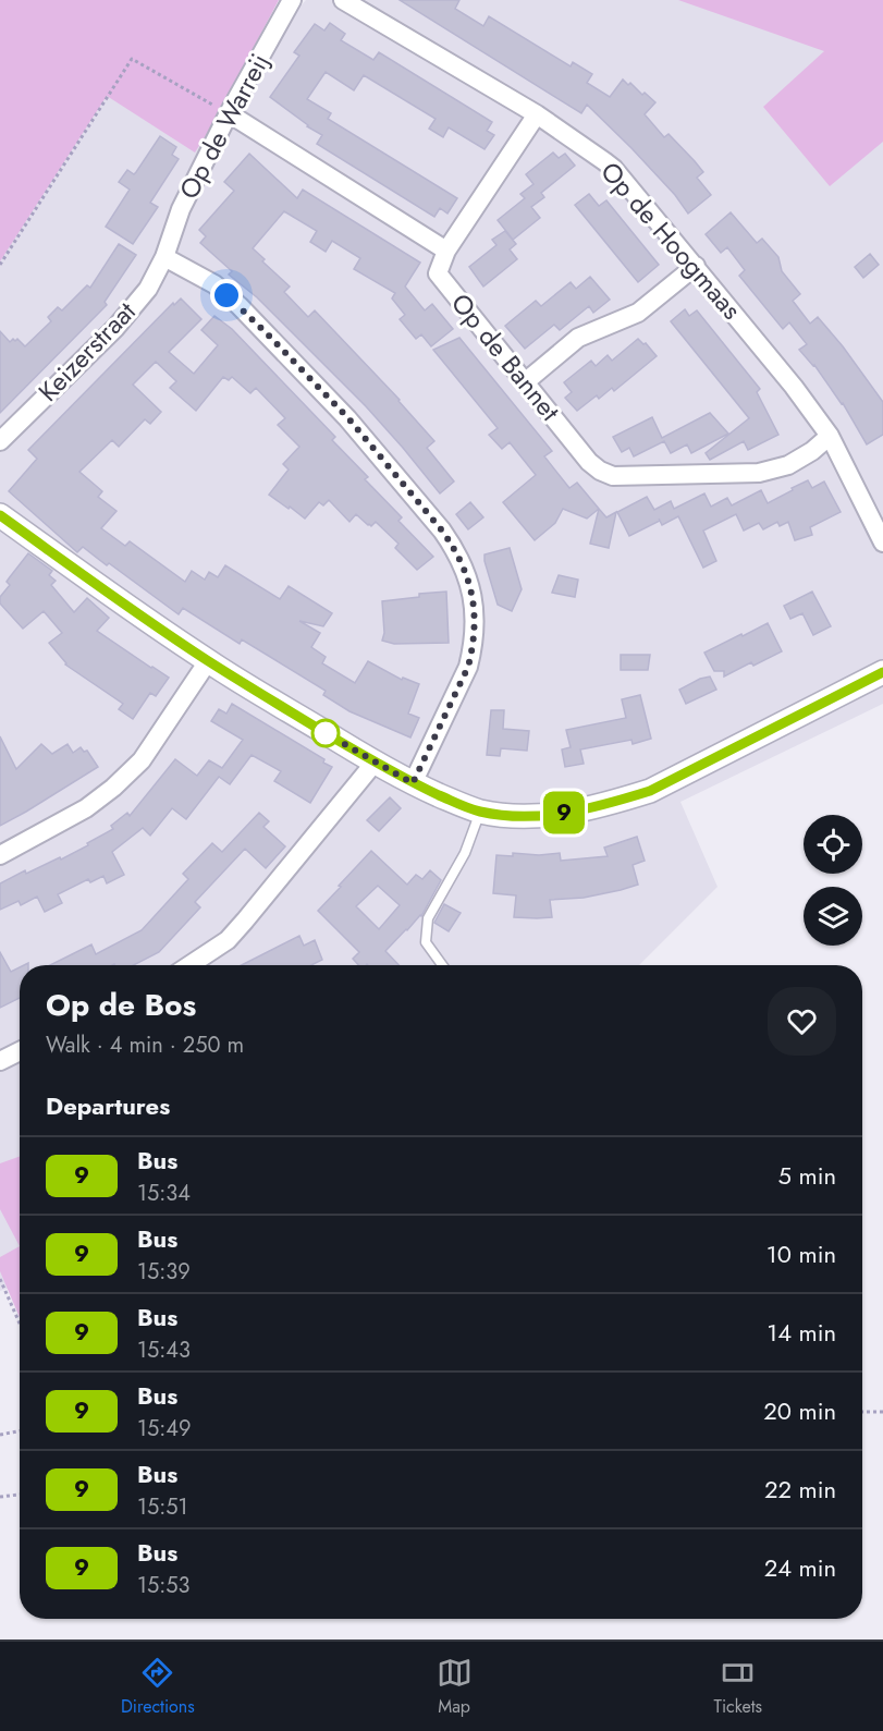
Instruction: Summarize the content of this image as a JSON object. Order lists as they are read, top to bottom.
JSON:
{
  "streets": {
    "street": [
      "Op de Warreij",
      "Op de Hoogmaas",
      "Keizerstraat",
      "Op de Bannet"
    ]
  },
  "crossings": [
    ["Op de Warreij", "Keizerstraat"],
    ["Op de Hoogmaas", "Op de Bannet"]
  ],
  "lines": ["bus line 9"],
  "page": {
    "on_map": "9",
    "heading": [
      ["Op de Bos", "Walk · 4 min · 250 m"],
      "Departures"
    ],
    "list": [
      {
        "mark": "9",
        "name": "Bus",
        "note": "15:34",
        "value": "5 min"
      },
      {
        "mark": "9",
        "name": "Bus",
        "note": "15:39",
        "value": "10 min"
      },
      {
        "mark": "9",
        "name": "Bus",
        "note": "15:43",
        "value": "14 min"
      },
      {
        "mark": "9",
        "name": "Bus",
        "note": "15:49",
        "value": "20 min"
      },
      {
        "mark": "9",
        "name": "Bus",
        "note": "15:51",
        "value": "22 min"
      },
      {
        "mark": "9",
        "name": "Bus",
        "note": "15:53",
        "value": "24 min"
      }
    ],
    "tabs": ["Directions", "Map", "Tickets"]
  }
}
